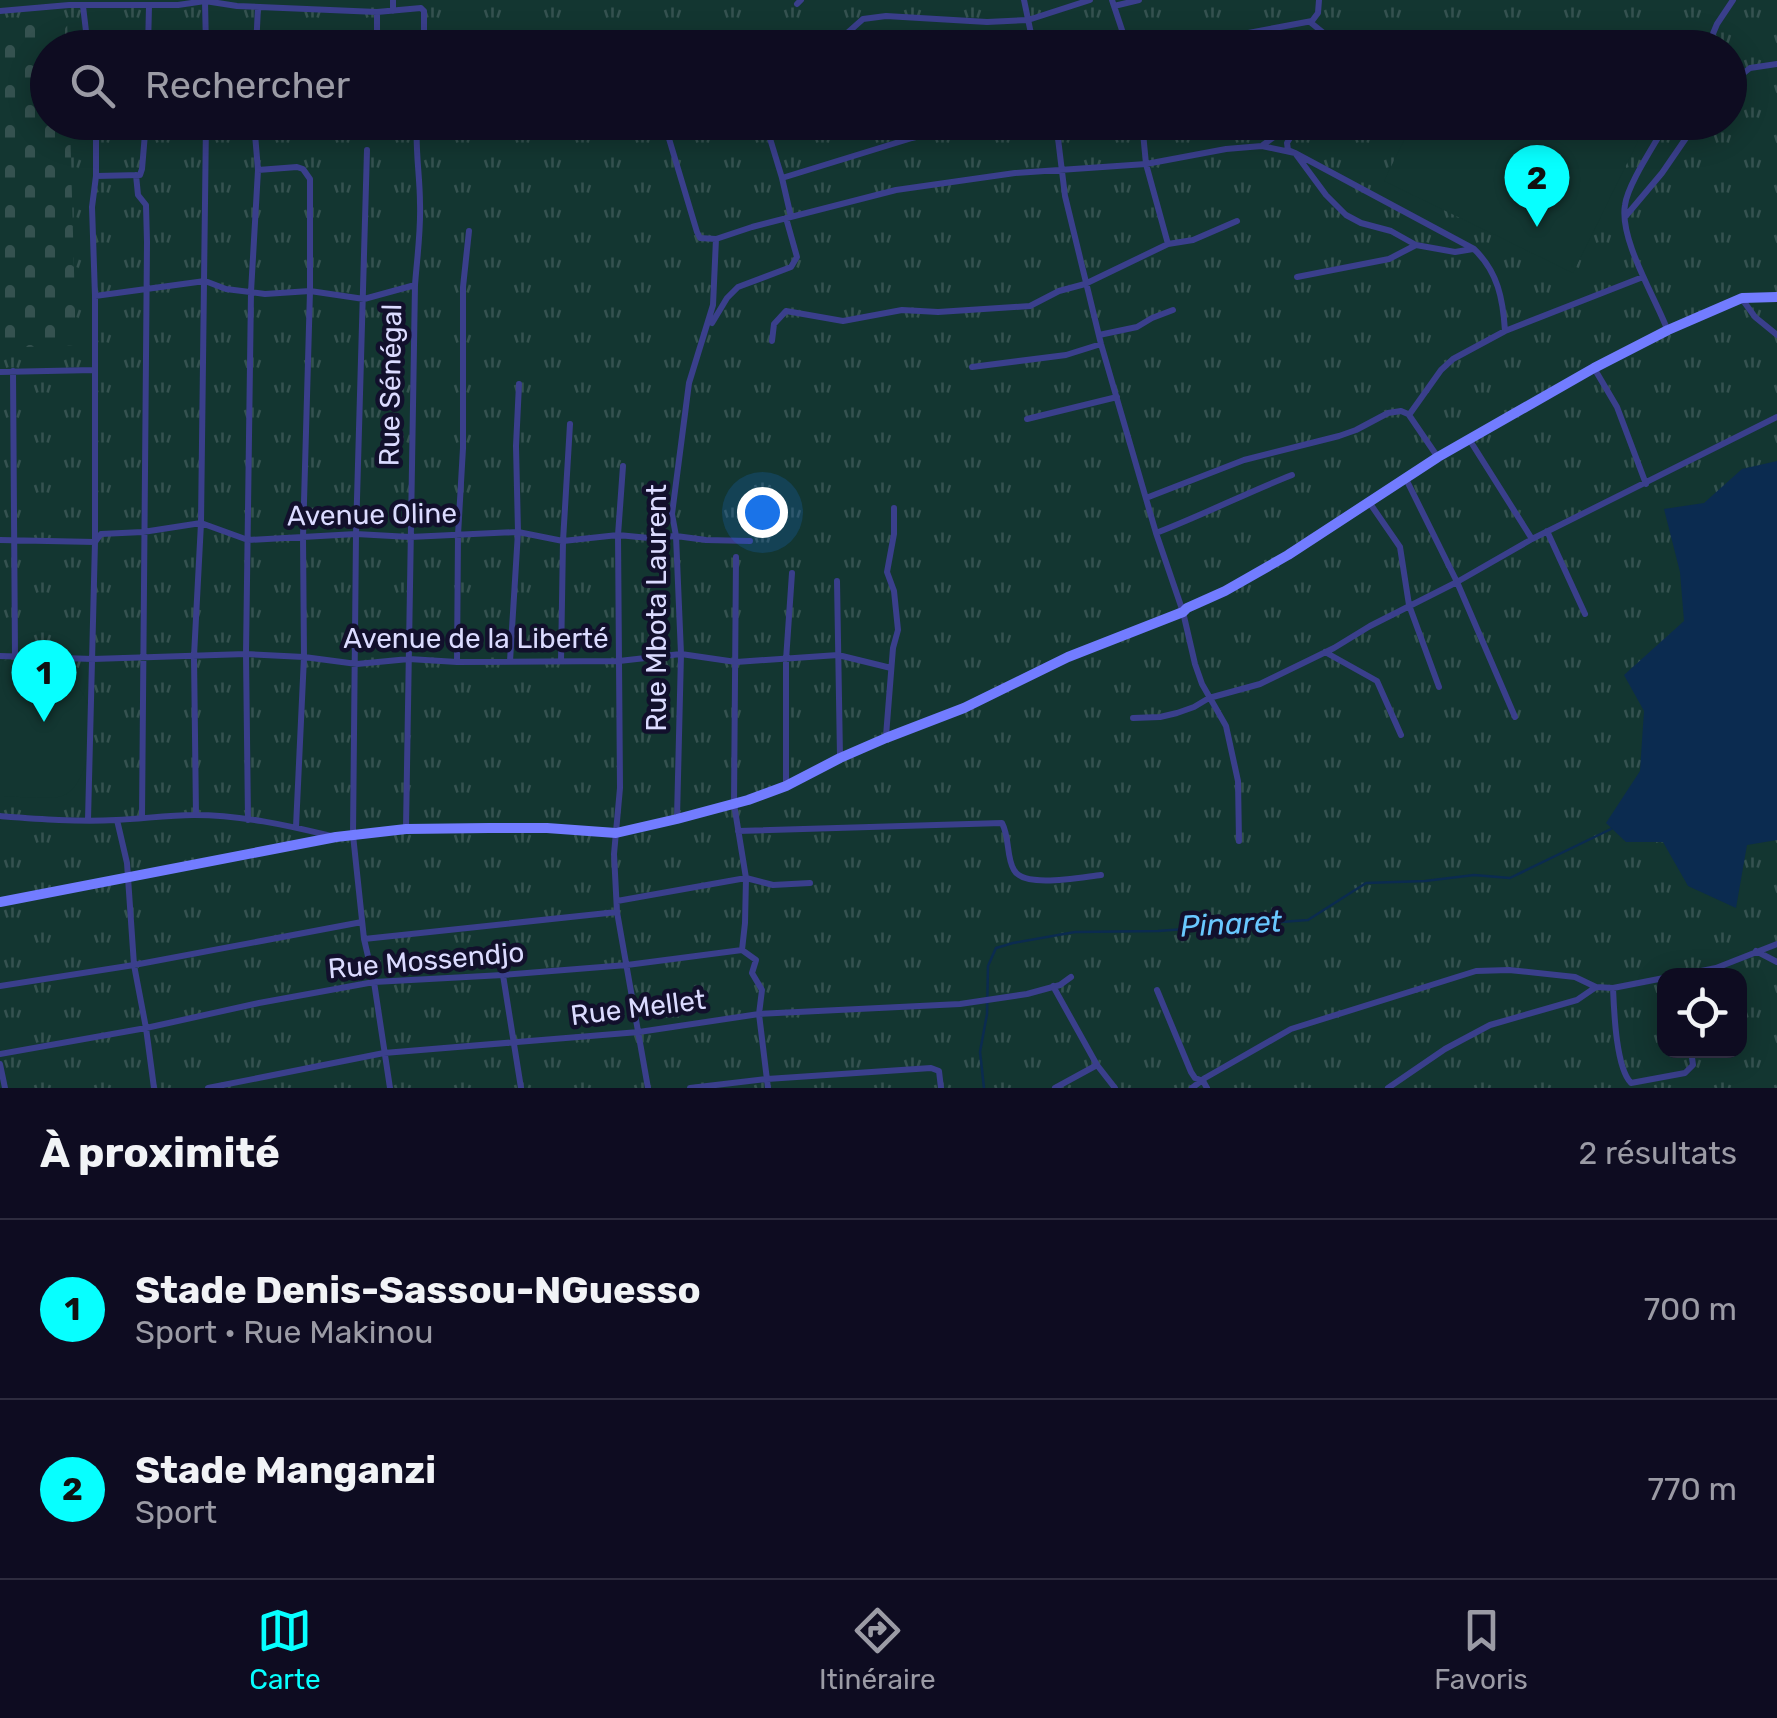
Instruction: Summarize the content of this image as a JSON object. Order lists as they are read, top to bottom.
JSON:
{
  "streets": {
    "street": [
      "Rue Sénégal",
      "Avenue Oline",
      "Rue Mbota Laurent",
      "Avenue de la Liberté",
      "Rue Mossendjo",
      "Rue Mellet"
    ]
  },
  "crossings": [
    ["Rue Sénégal", "Avenue Oline"],
    ["Rue Sénégal", "Avenue de la Liberté"],
    ["Avenue Oline", "Rue Mbota Laurent"],
    ["Rue Mbota Laurent", "Avenue de la Liberté"]
  ],
  "water": ["Pinaret"],
  "page": {
    "search": "Rechercher",
    "pins": ["2", "1"],
    "heading": ["À proximité", "2 résultats"],
    "list": [
      {
        "mark": "1",
        "name": "Stade Denis-Sassou-NGuesso",
        "note": "Sport · Rue Makinou",
        "value": "700 m"
      },
      {
        "mark": "2",
        "name": "Stade Manganzi",
        "note": "Sport",
        "value": "770 m"
      }
    ],
    "nav": ["Carte", "Itinéraire", "Favoris"]
  }
}
